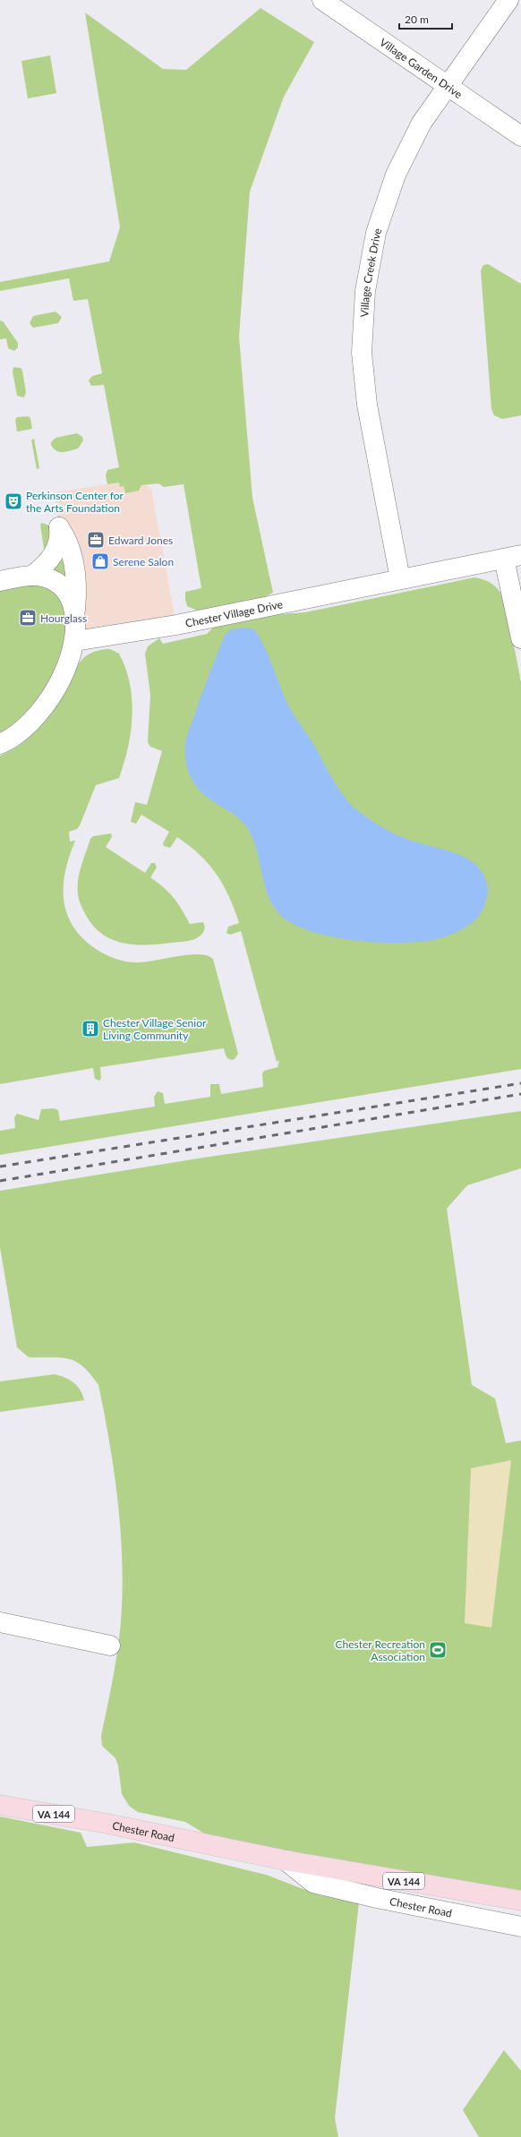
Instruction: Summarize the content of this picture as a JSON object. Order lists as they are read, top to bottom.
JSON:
{
  "streets": {
    "main road": ["VA 144", "Chester Road"],
    "street": ["Village Garden Drive", "Village Creek Drive", "Chester Village Drive"]
  },
  "crossings": [
    ["Village Garden Drive", "Village Creek Drive"],
    ["Village Creek Drive", "Chester Village Drive"]
  ],
  "places": {
    "theatre": ["Perkinson Center for the Arts Foundation"],
    "office": ["Edward Jones", "Hourglass"],
    "shop": ["Serene Salon"],
    "building": ["Chester Village Senior Living Community"],
    "sports": ["Chester Recreation Association"]
  },
  "scale_bar": "20 m"
}
